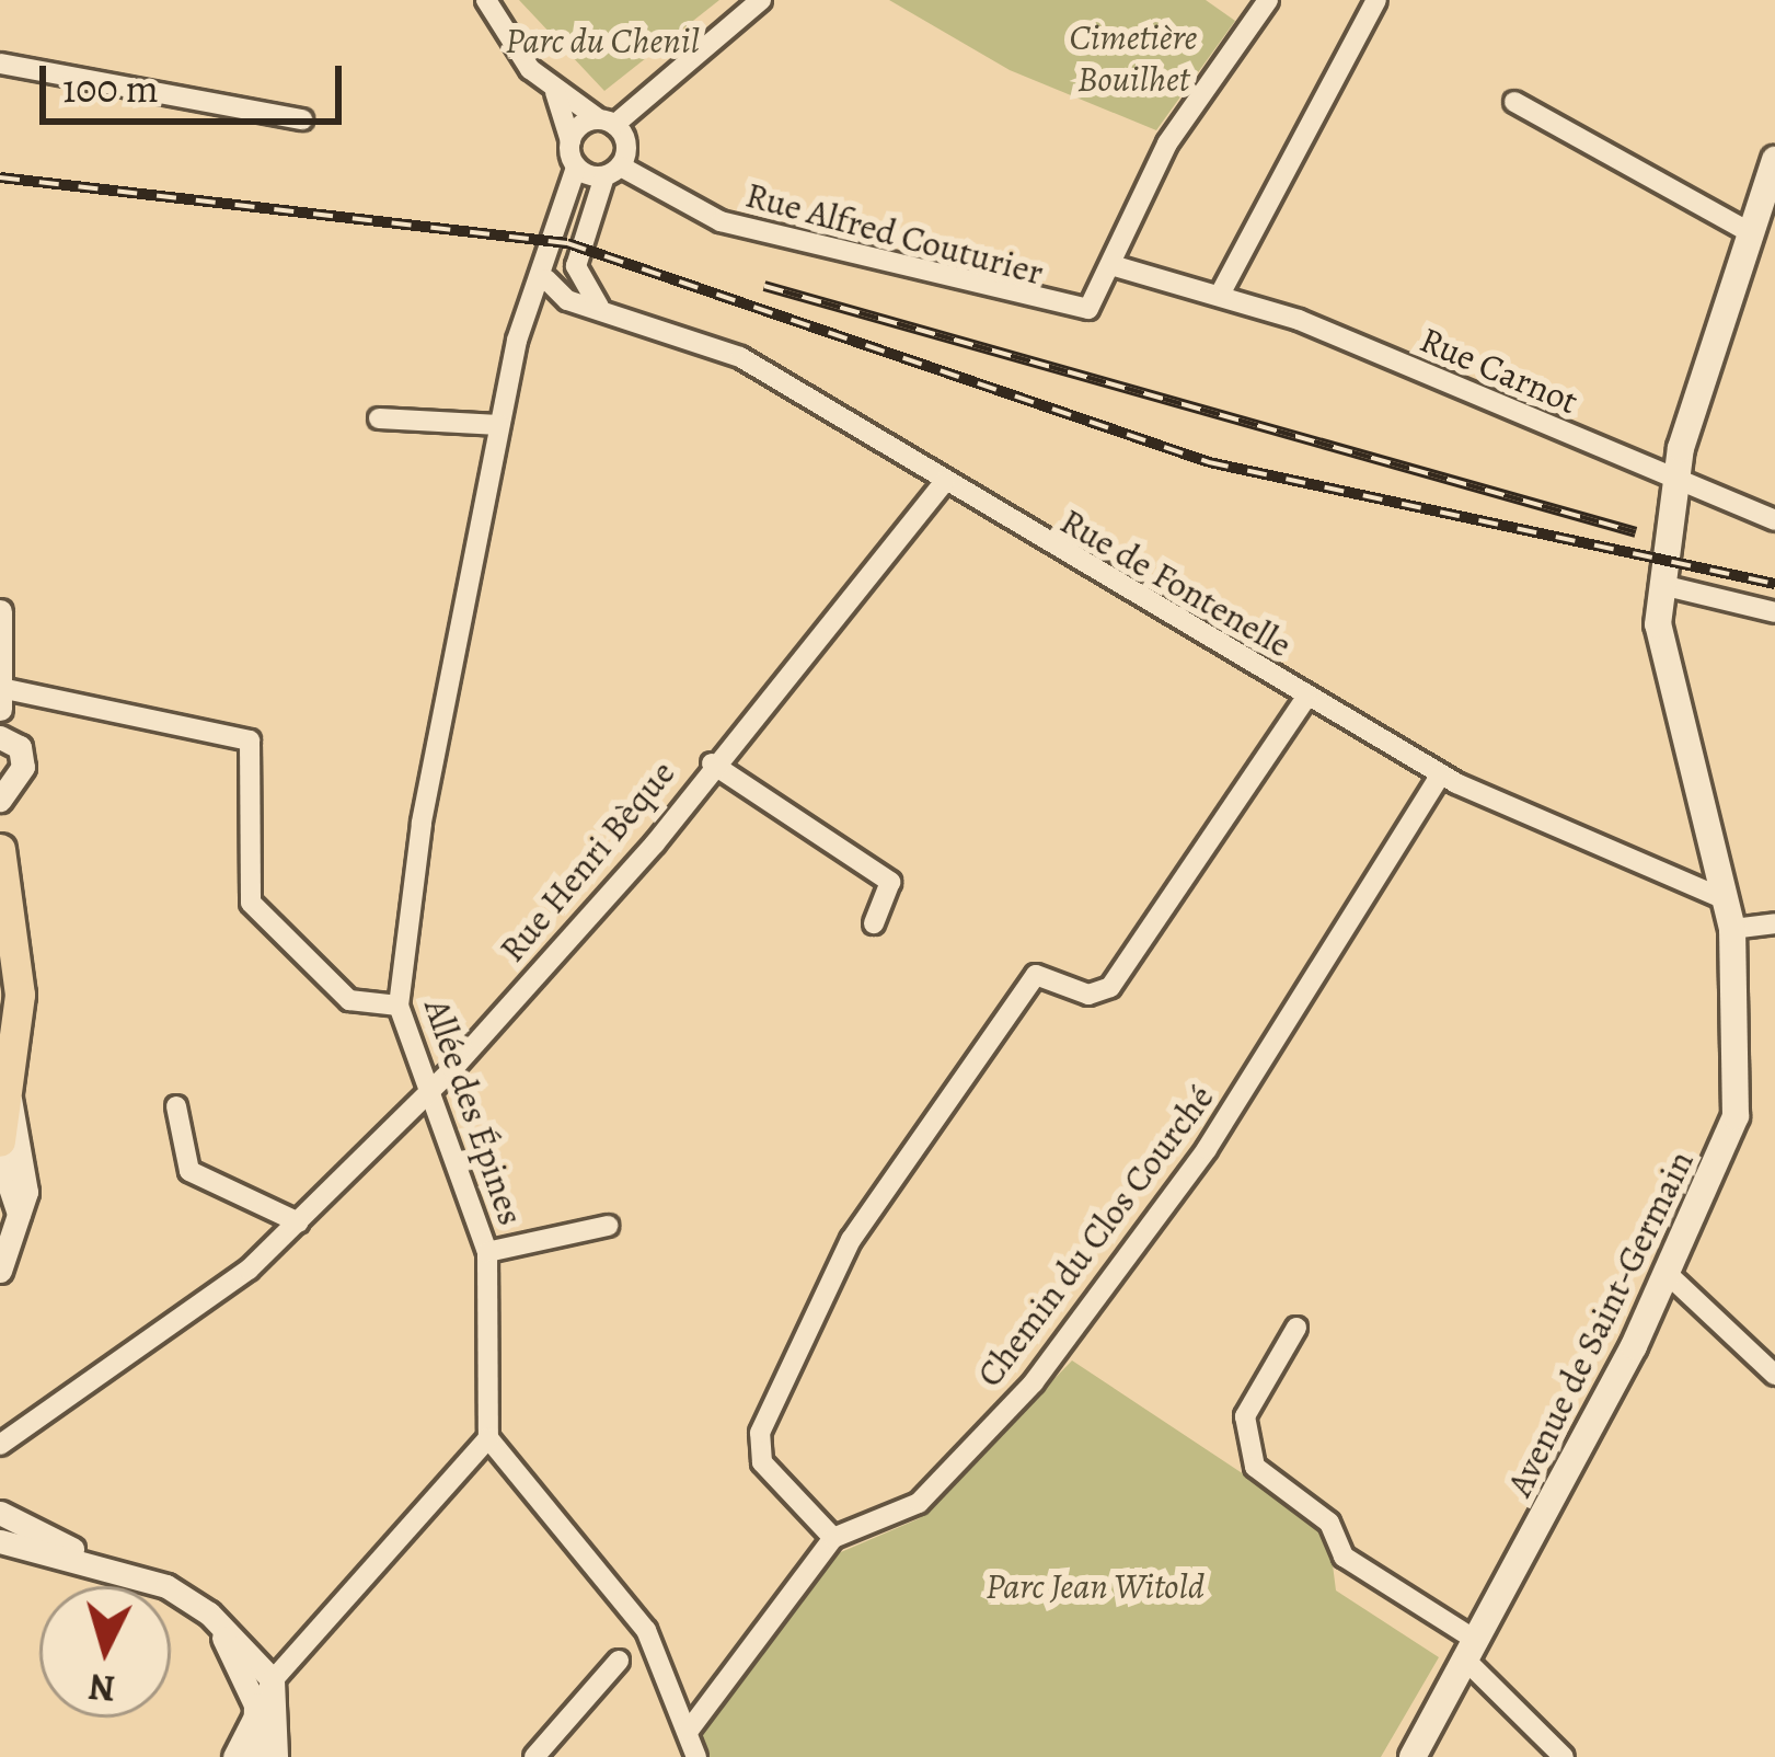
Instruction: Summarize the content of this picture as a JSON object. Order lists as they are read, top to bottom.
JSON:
{
  "streets": {
    "main road": ["Avenue de Saint-Germain"],
    "street": [
      "Rue Alfred Couturier",
      "Rue Carnot",
      "Rue de Fontenelle",
      "Rue Henri Bèque",
      "Allée des Épines",
      "Chemin du Clos Courché"
    ]
  },
  "crossings": [
    ["Rue Alfred Couturier", "Rue Carnot"],
    ["Rue Alfred Couturier", "Allée des Épines"],
    ["Rue Carnot", "Avenue de Saint-Germain"],
    ["Rue de Fontenelle", "Rue Henri Bèque"],
    ["Rue de Fontenelle", "Allée des Épines"],
    ["Rue de Fontenelle", "Chemin du Clos Courché"],
    ["Rue de Fontenelle", "Avenue de Saint-Germain"],
    ["Rue Henri Bèque", "Allée des Épines"]
  ],
  "parks": ["Cimetière Bouilhet", "Parc du Chenil", "Parc Jean Witold"],
  "scale_bar": "100 m",
  "north": "bottom"
}
